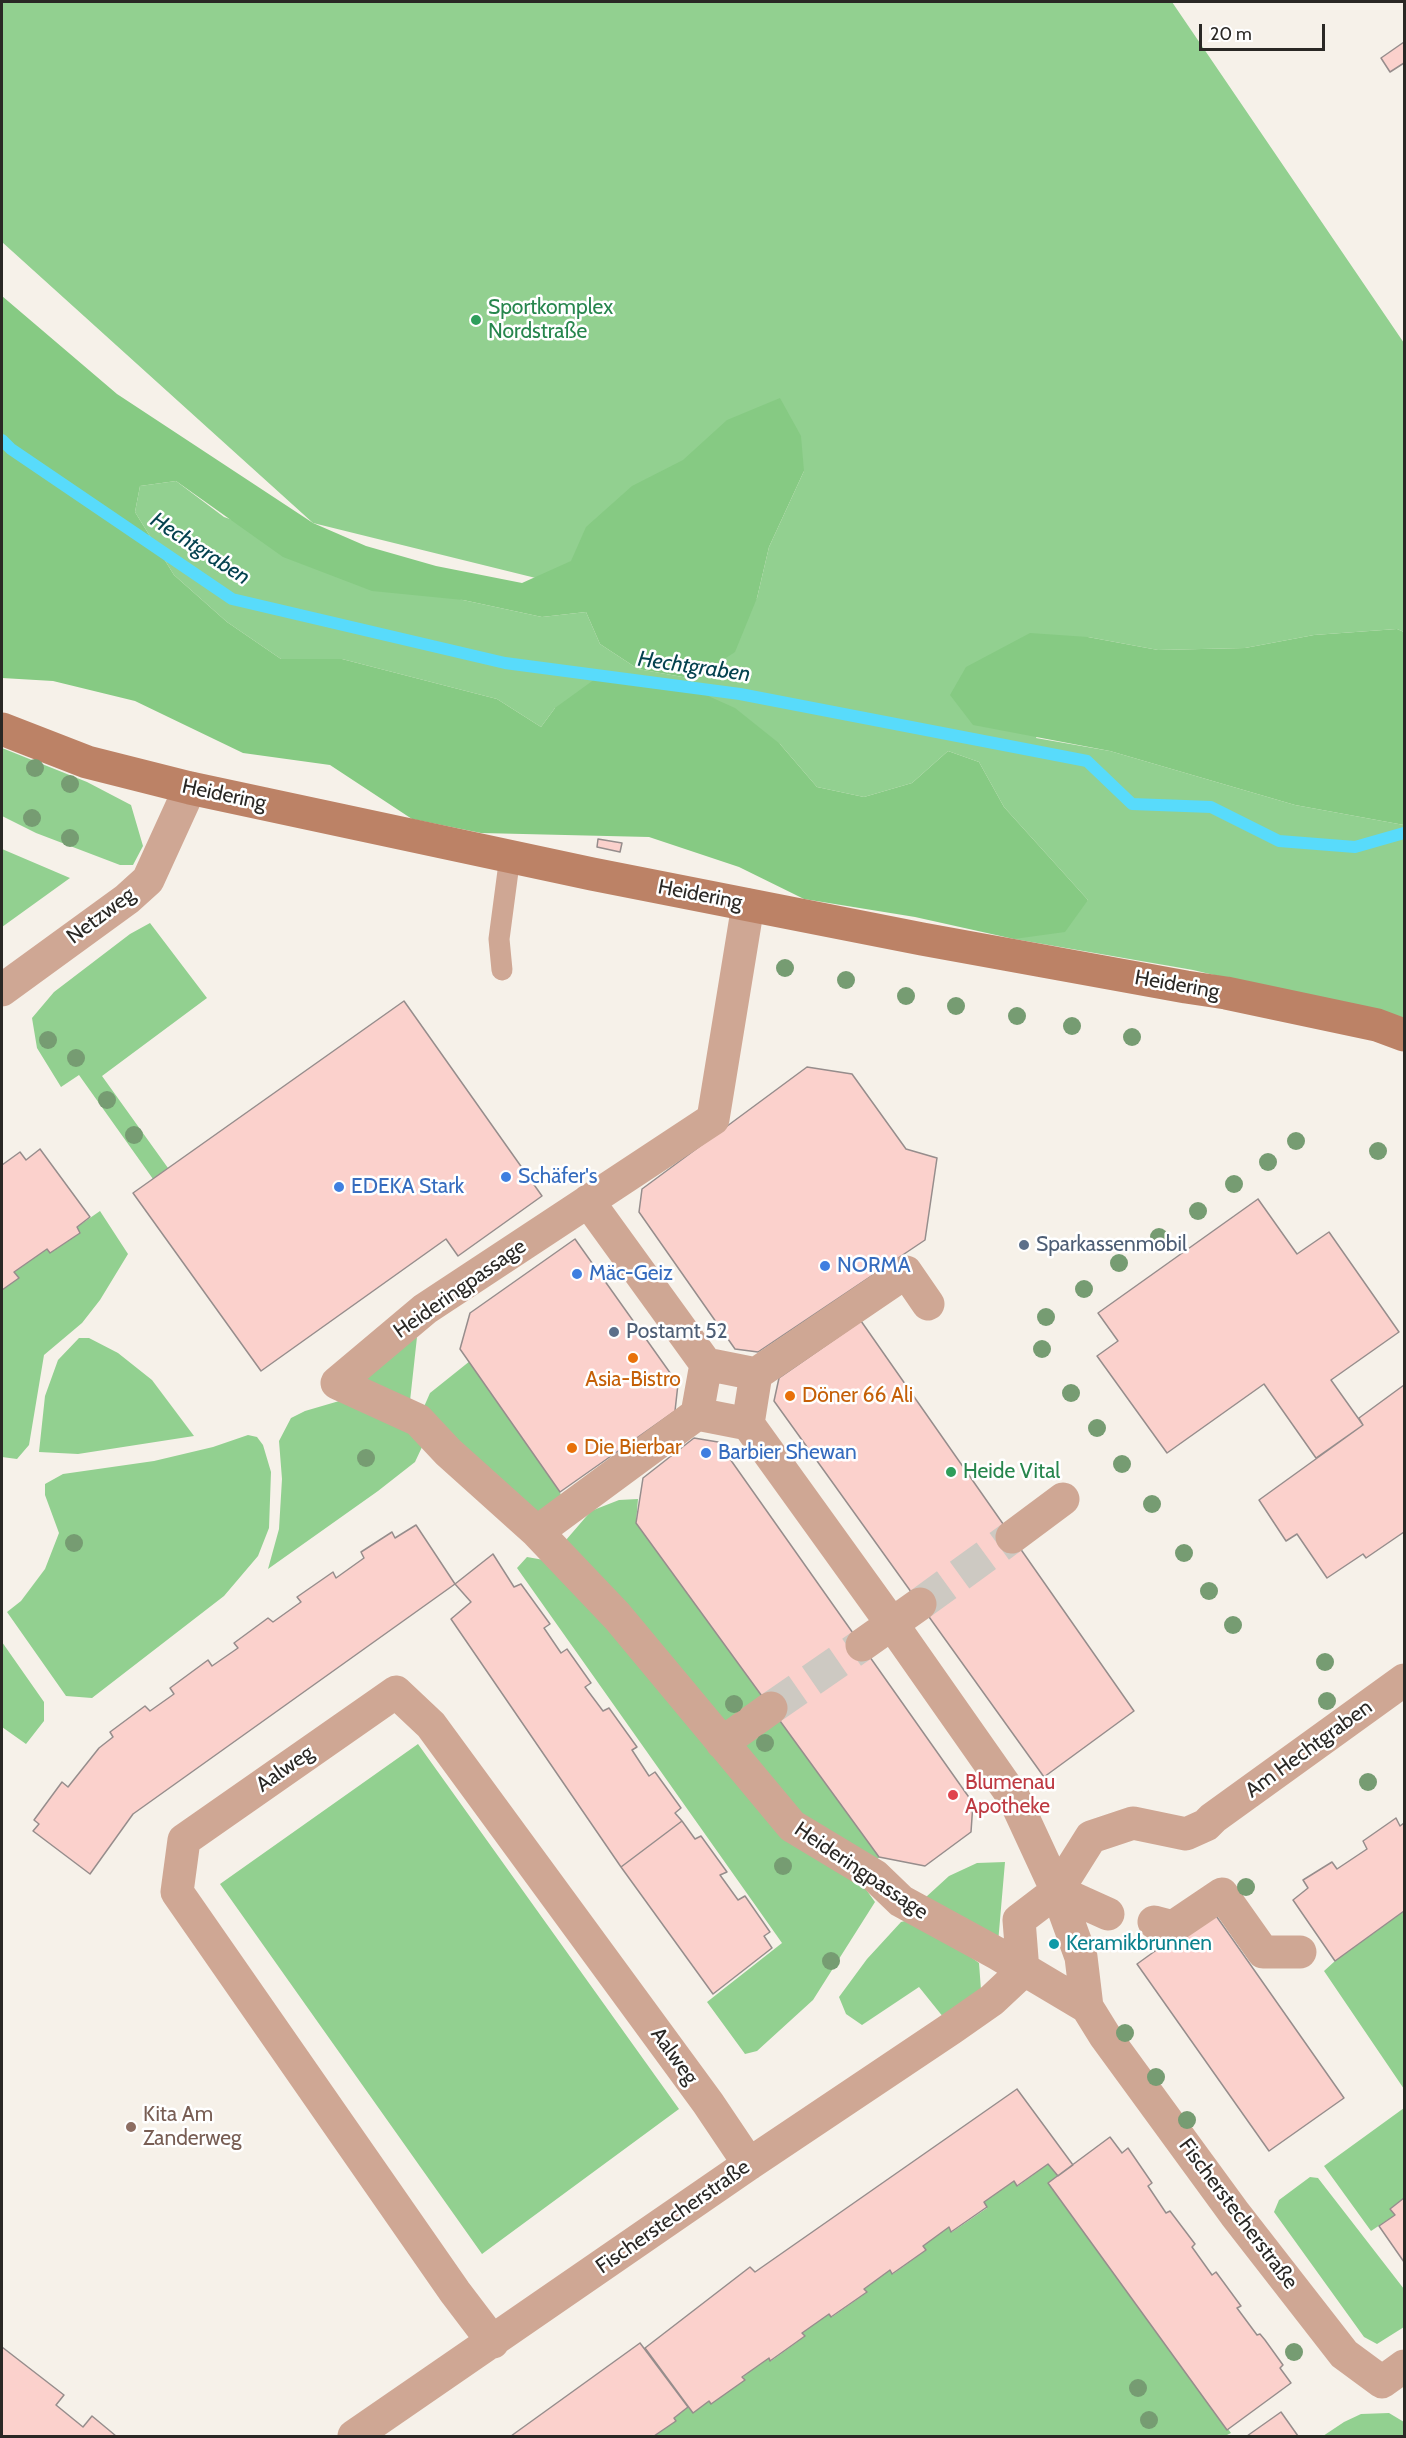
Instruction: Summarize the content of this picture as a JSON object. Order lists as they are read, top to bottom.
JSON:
{
  "streets": {
    "street": [
      "Heidering",
      "Netzweg",
      "Heideringpassage",
      "Am Hechtgraben",
      "Aalweg",
      "Fischerstecherstraße"
    ]
  },
  "crossings": [
    ["Heidering", "Netzweg"],
    ["Heidering", "Heideringpassage"],
    ["Heideringpassage", "Am Hechtgraben"],
    ["Heideringpassage", "Fischerstecherstraße"],
    ["Aalweg", "Fischerstecherstraße"]
  ],
  "water": ["Hechtgraben"],
  "places": [
    "Sportkomplex Nordstraße",
    "Schäfer's",
    "EDEKA Stark",
    "Sparkassenmobil",
    "NORMA",
    "Mäc-Geiz",
    "Postamt 52",
    "Asia-Bistro",
    "Döner 66 Ali",
    "Die Bierbar",
    "Barbier Shewan",
    "Heide Vital",
    "Blumenau Apotheke",
    "Keramikbrunnen",
    "Kita Am Zanderweg"
  ],
  "scale_bar": "20 m"
}
